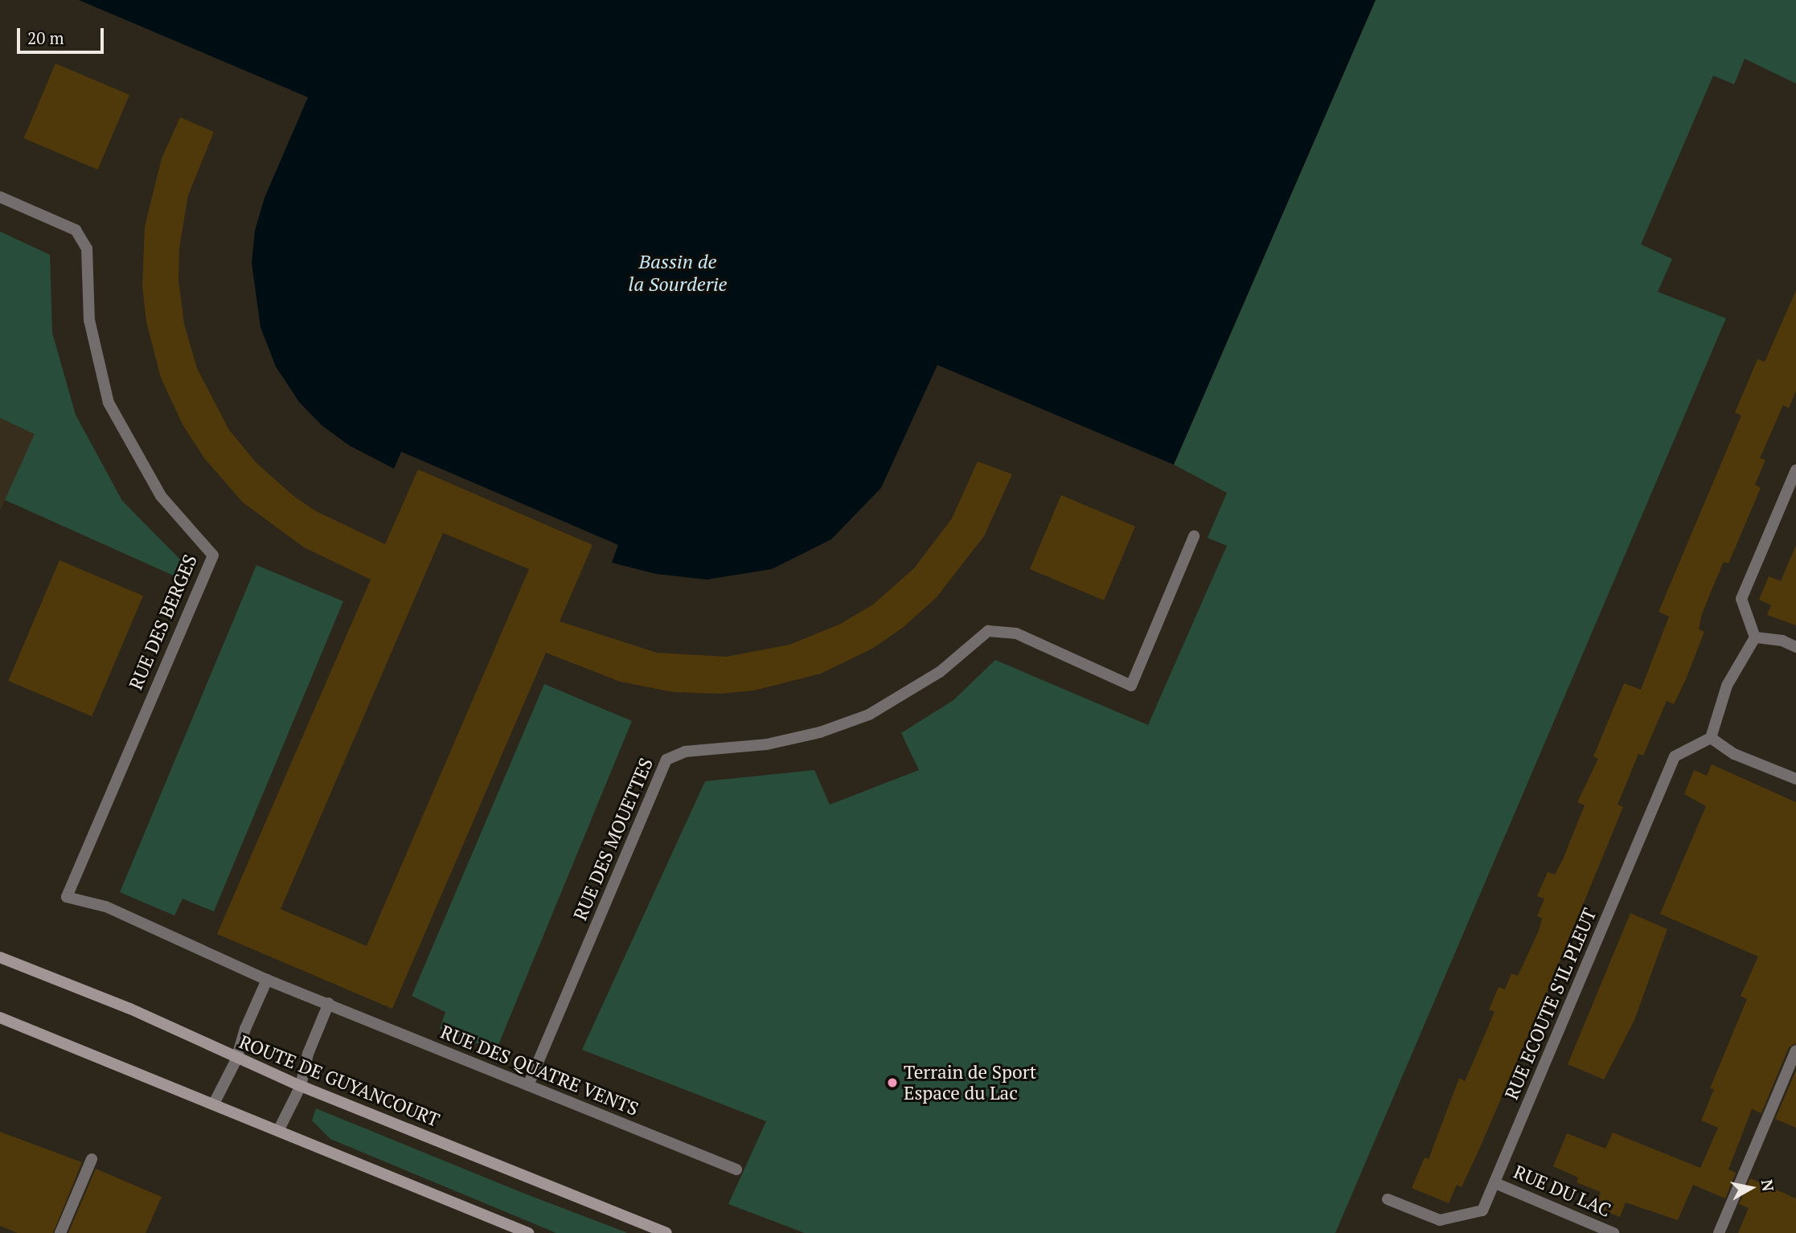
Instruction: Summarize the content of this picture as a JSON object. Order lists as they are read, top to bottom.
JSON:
{
  "streets": {
    "main road": ["ROUTE DE GUYANCOURT"],
    "street": [
      "RUE DES BERGES",
      "RUE DES MOUETTES",
      "RUE ECOUTE S'IL PLEUT",
      "RUE DES QUATRE VENTS",
      "RUE DU LAC"
    ]
  },
  "crossings": [
    ["RUE DES BERGES", "RUE DES QUATRE VENTS"],
    ["RUE DES MOUETTES", "RUE DES QUATRE VENTS"],
    ["RUE ECOUTE S'IL PLEUT", "RUE DU LAC"]
  ],
  "water": ["Bassin de la Sourderie"],
  "places": ["Terrain de Sport Espace du Lac"],
  "scale_bar": "20 m",
  "north": "right"
}
